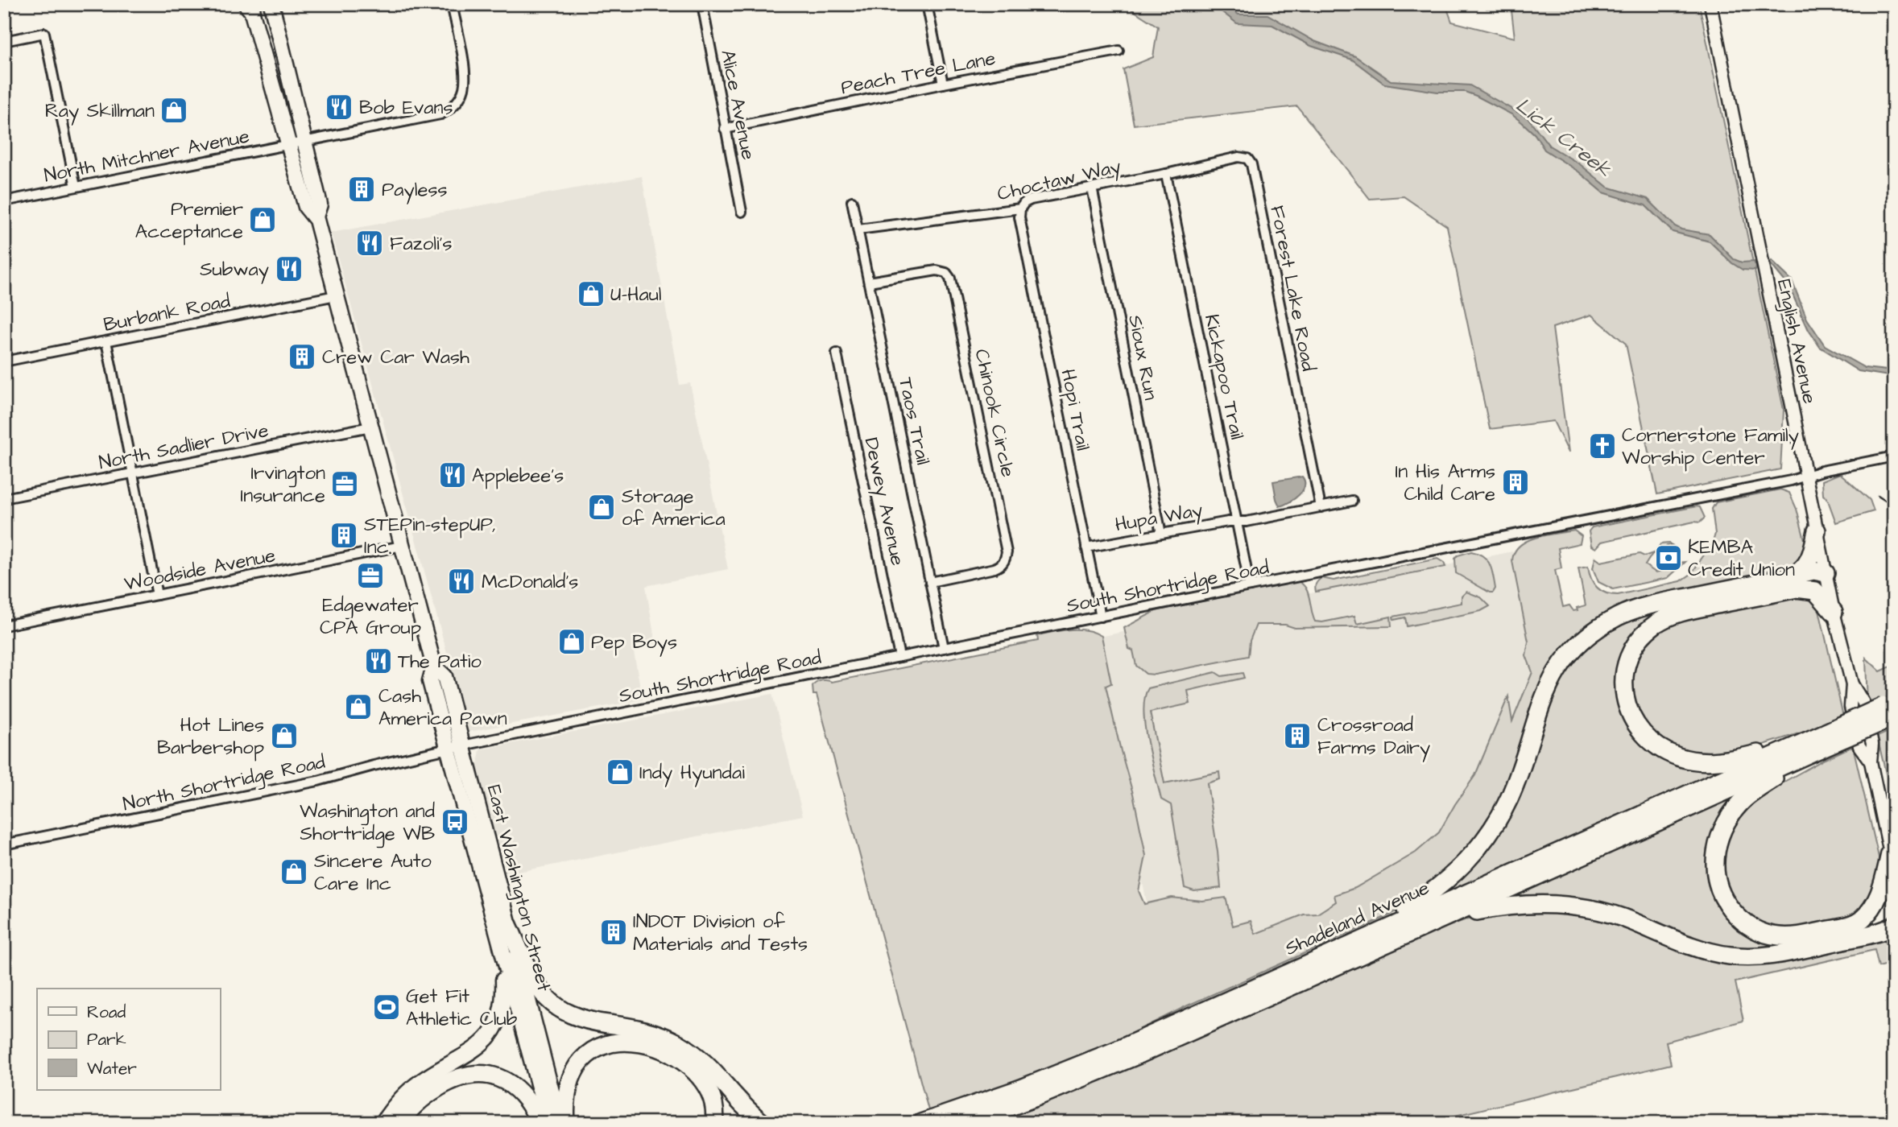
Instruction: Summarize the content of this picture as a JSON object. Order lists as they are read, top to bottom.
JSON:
{
  "streets": {
    "highway": ["Shadeland Avenue"],
    "main road": ["East Washington Street"],
    "street": [
      "Peach Tree Lane",
      "Alice Avenue",
      "North Mitchner Avenue",
      "Choctaw Way",
      "Forest Lake Road",
      "Burbank Road",
      "English Avenue",
      "Sioux Run",
      "Kickapoo Trail",
      "Hopi Trail",
      "Chinook Circle",
      "Taos Trail",
      "North Sadlier Drive",
      "Dewey Avenue",
      "Hupa Way",
      "Woodside Avenue",
      "South Shortridge Road",
      "North Shortridge Road"
    ]
  },
  "crossings": [
    ["Peach Tree Lane", "Alice Avenue"],
    ["North Mitchner Avenue", "East Washington Street"],
    ["Choctaw Way", "Forest Lake Road"],
    ["Choctaw Way", "Sioux Run"],
    ["Choctaw Way", "Kickapoo Trail"],
    ["Choctaw Way", "Hopi Trail"],
    ["Choctaw Way", "Taos Trail"],
    ["Forest Lake Road", "Kickapoo Trail"],
    ["Burbank Road", "East Washington Street"],
    ["English Avenue", "South Shortridge Road"],
    ["Sioux Run", "Hupa Way"],
    ["Kickapoo Trail", "Hupa Way"],
    ["Kickapoo Trail", "South Shortridge Road"],
    ["Hopi Trail", "Hupa Way"],
    ["Hopi Trail", "South Shortridge Road"],
    ["Chinook Circle", "Taos Trail"],
    ["Taos Trail", "South Shortridge Road"],
    ["North Sadlier Drive", "East Washington Street"],
    ["Dewey Avenue", "South Shortridge Road"],
    ["Woodside Avenue", "East Washington Street"],
    ["South Shortridge Road", "North Shortridge Road"],
    ["South Shortridge Road", "East Washington Street"],
    ["North Shortridge Road", "East Washington Street"]
  ],
  "water": ["Lick Creek"],
  "places": {
    "restaurant": [
      "Bob Evans",
      "Fazoli's",
      "Subway",
      "Applebee's",
      "McDonald's",
      "The Patio"
    ],
    "shop": [
      "Ray Skillman",
      "Premier Acceptance",
      "U-Haul",
      "Storage of America",
      "Pep Boys",
      "Cash America Pawn",
      "Hot Lines Barbershop",
      "Indy Hyundai",
      "Sincere Auto Care Inc"
    ],
    "building": [
      "Payless",
      "Crew Car Wash",
      "In His Arms Child Care",
      "STEPin-stepUP, Inc.",
      "Crossroad Farms Dairy",
      "INDOT Division of Materials and Tests"
    ],
    "church": ["Cornerstone Family Worship Center"],
    "office": ["Irvington Insurance", "Edgewater CPA Group"],
    "bank": ["KEMBA Credit Union"],
    "bus stop": ["Washington and Shortridge WB"],
    "sports": ["Get Fit Athletic Club"]
  },
  "legend": ["Road", "Park", "Water"]
}
